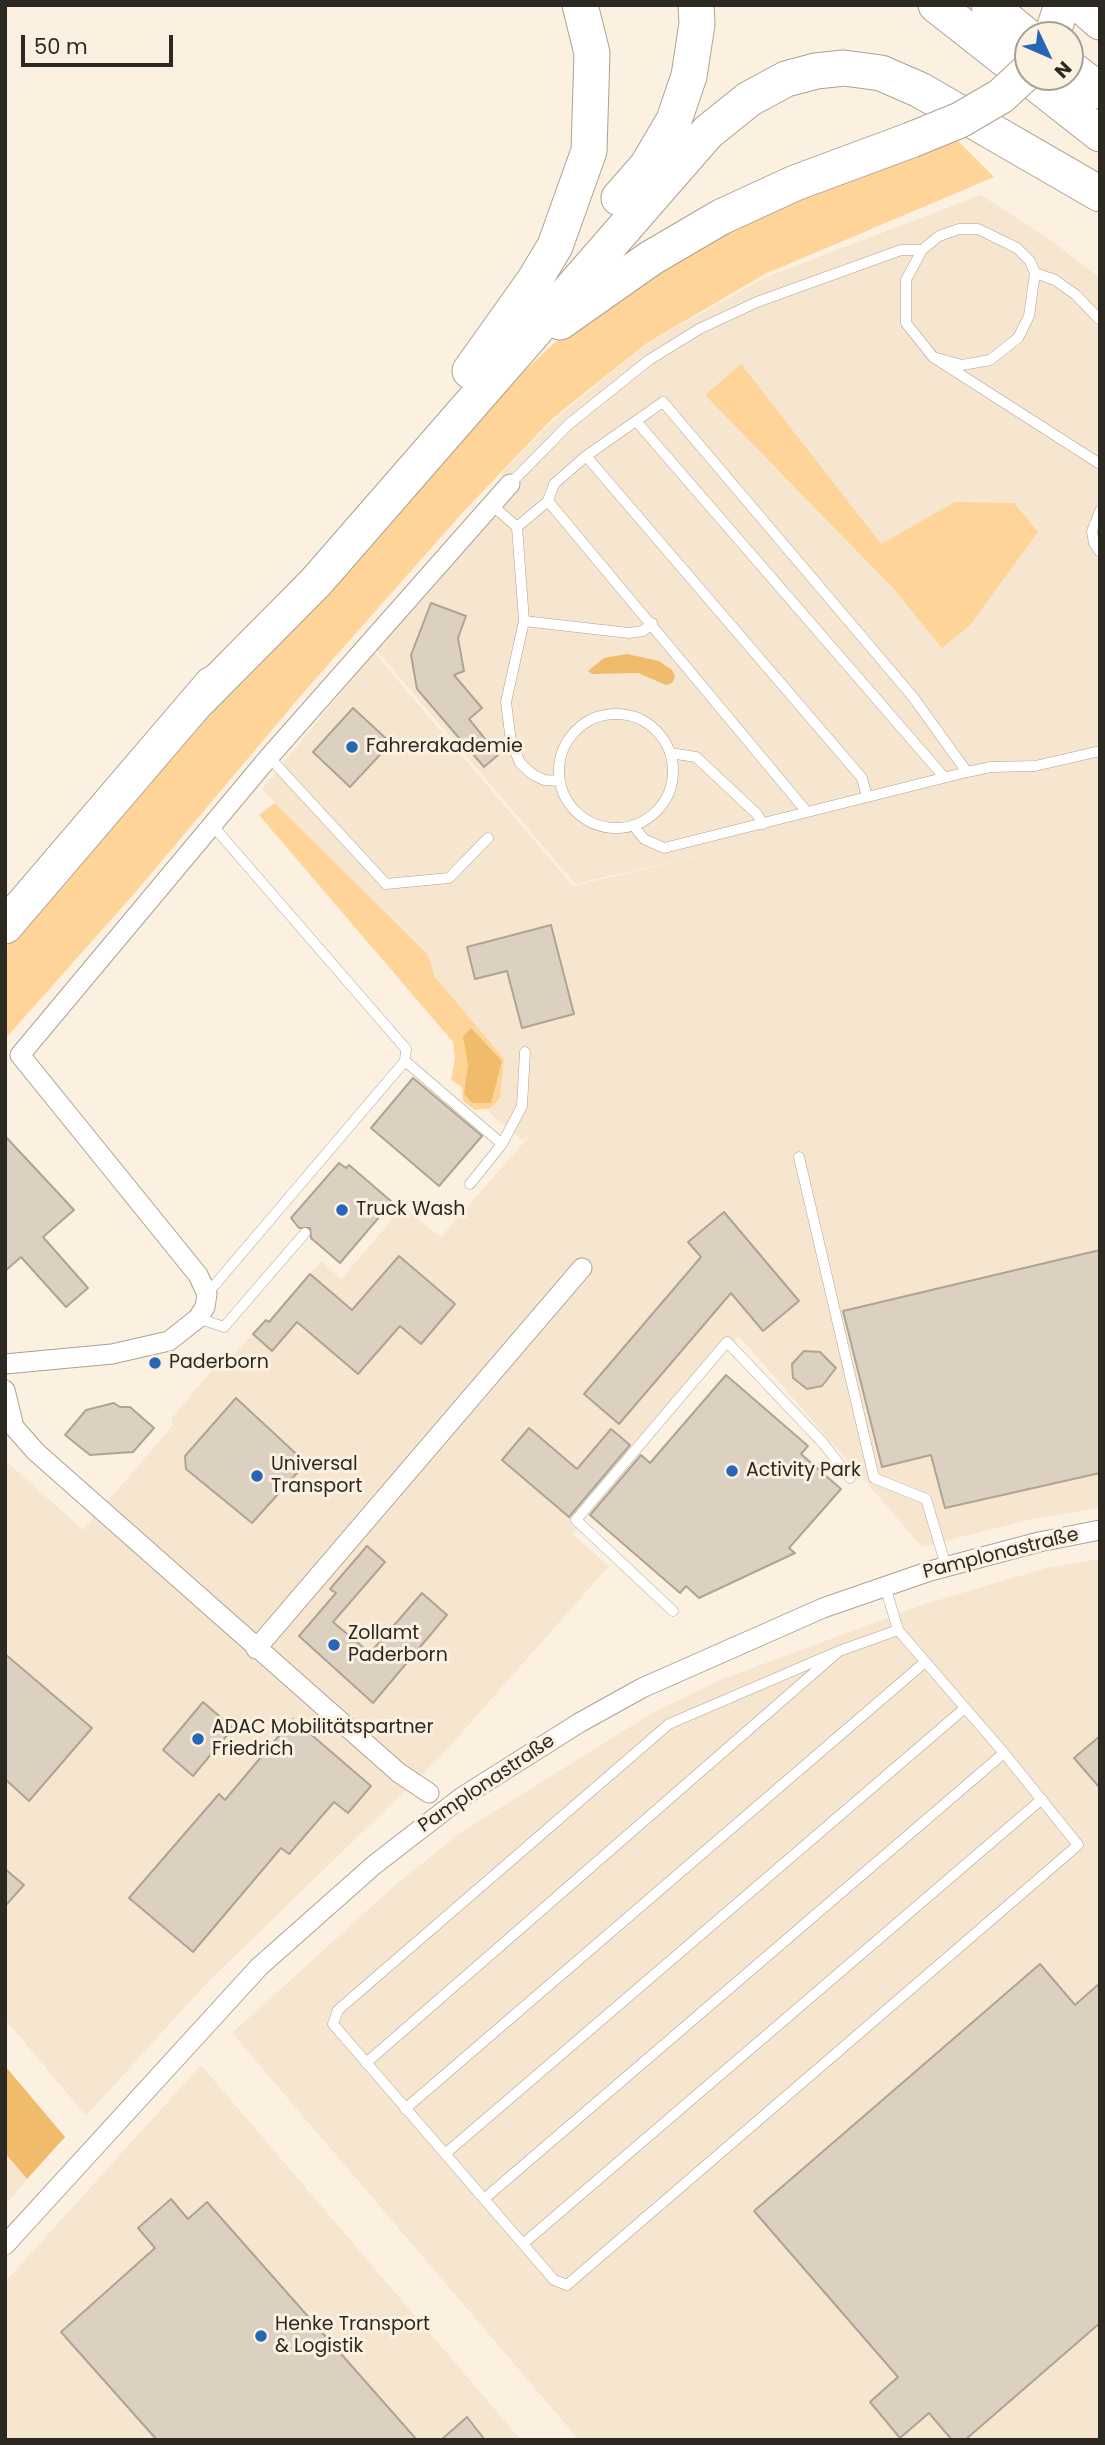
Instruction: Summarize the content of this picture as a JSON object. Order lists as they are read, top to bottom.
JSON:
{
  "streets": {
    "street": ["Pamplonastraße"]
  },
  "places": [
    "Fahrerakademie",
    "Truck Wash",
    "Paderborn",
    "Activity Park",
    "Universal Transport",
    "Zollamt Paderborn",
    "ADAC Mobilitätspartner Friedrich",
    "Henke Transport & Logistik"
  ],
  "scale_bar": "50 m",
  "north": "bottom right"
}
